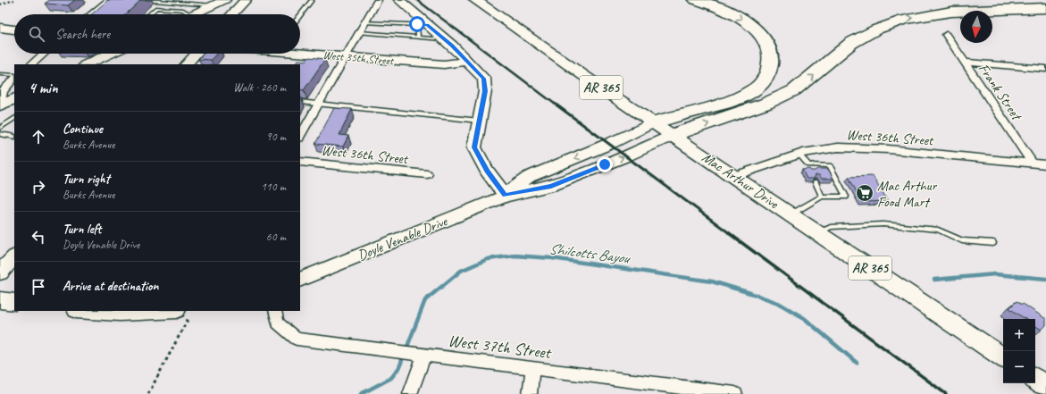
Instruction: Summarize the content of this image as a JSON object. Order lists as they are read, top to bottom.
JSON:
{
  "streets": {
    "main road": [
      "West 35th Street",
      "AR 365",
      "Mac Arthur Drive",
      "Doyle Venable Drive"
    ],
    "street": ["Frank Street", "West 36th Street", "West 37th Street"]
  },
  "crossings": [
    ["Frank Street", "West 36th Street"],
    ["West 36th Street", "Mac Arthur Drive"],
    ["Mac Arthur Drive", "Doyle Venable Drive"]
  ],
  "water": ["Shilcotts Bayou"],
  "places": {
    "supermarket": ["Mac Arthur Food Mart"]
  },
  "north": "bottom",
  "page": {
    "search": "Search here",
    "heading": ["4 min", "Walk · 260 m"],
    "list": [
      ["Continue", "Burks Avenue", "90 m"],
      ["Turn right", "Burks Avenue", "110 m"],
      ["Turn left", "Doyle Venable Drive", "60 m"],
      "Arrive at destination"
    ],
    "map_buttons": ["+", "−"]
  }
}
